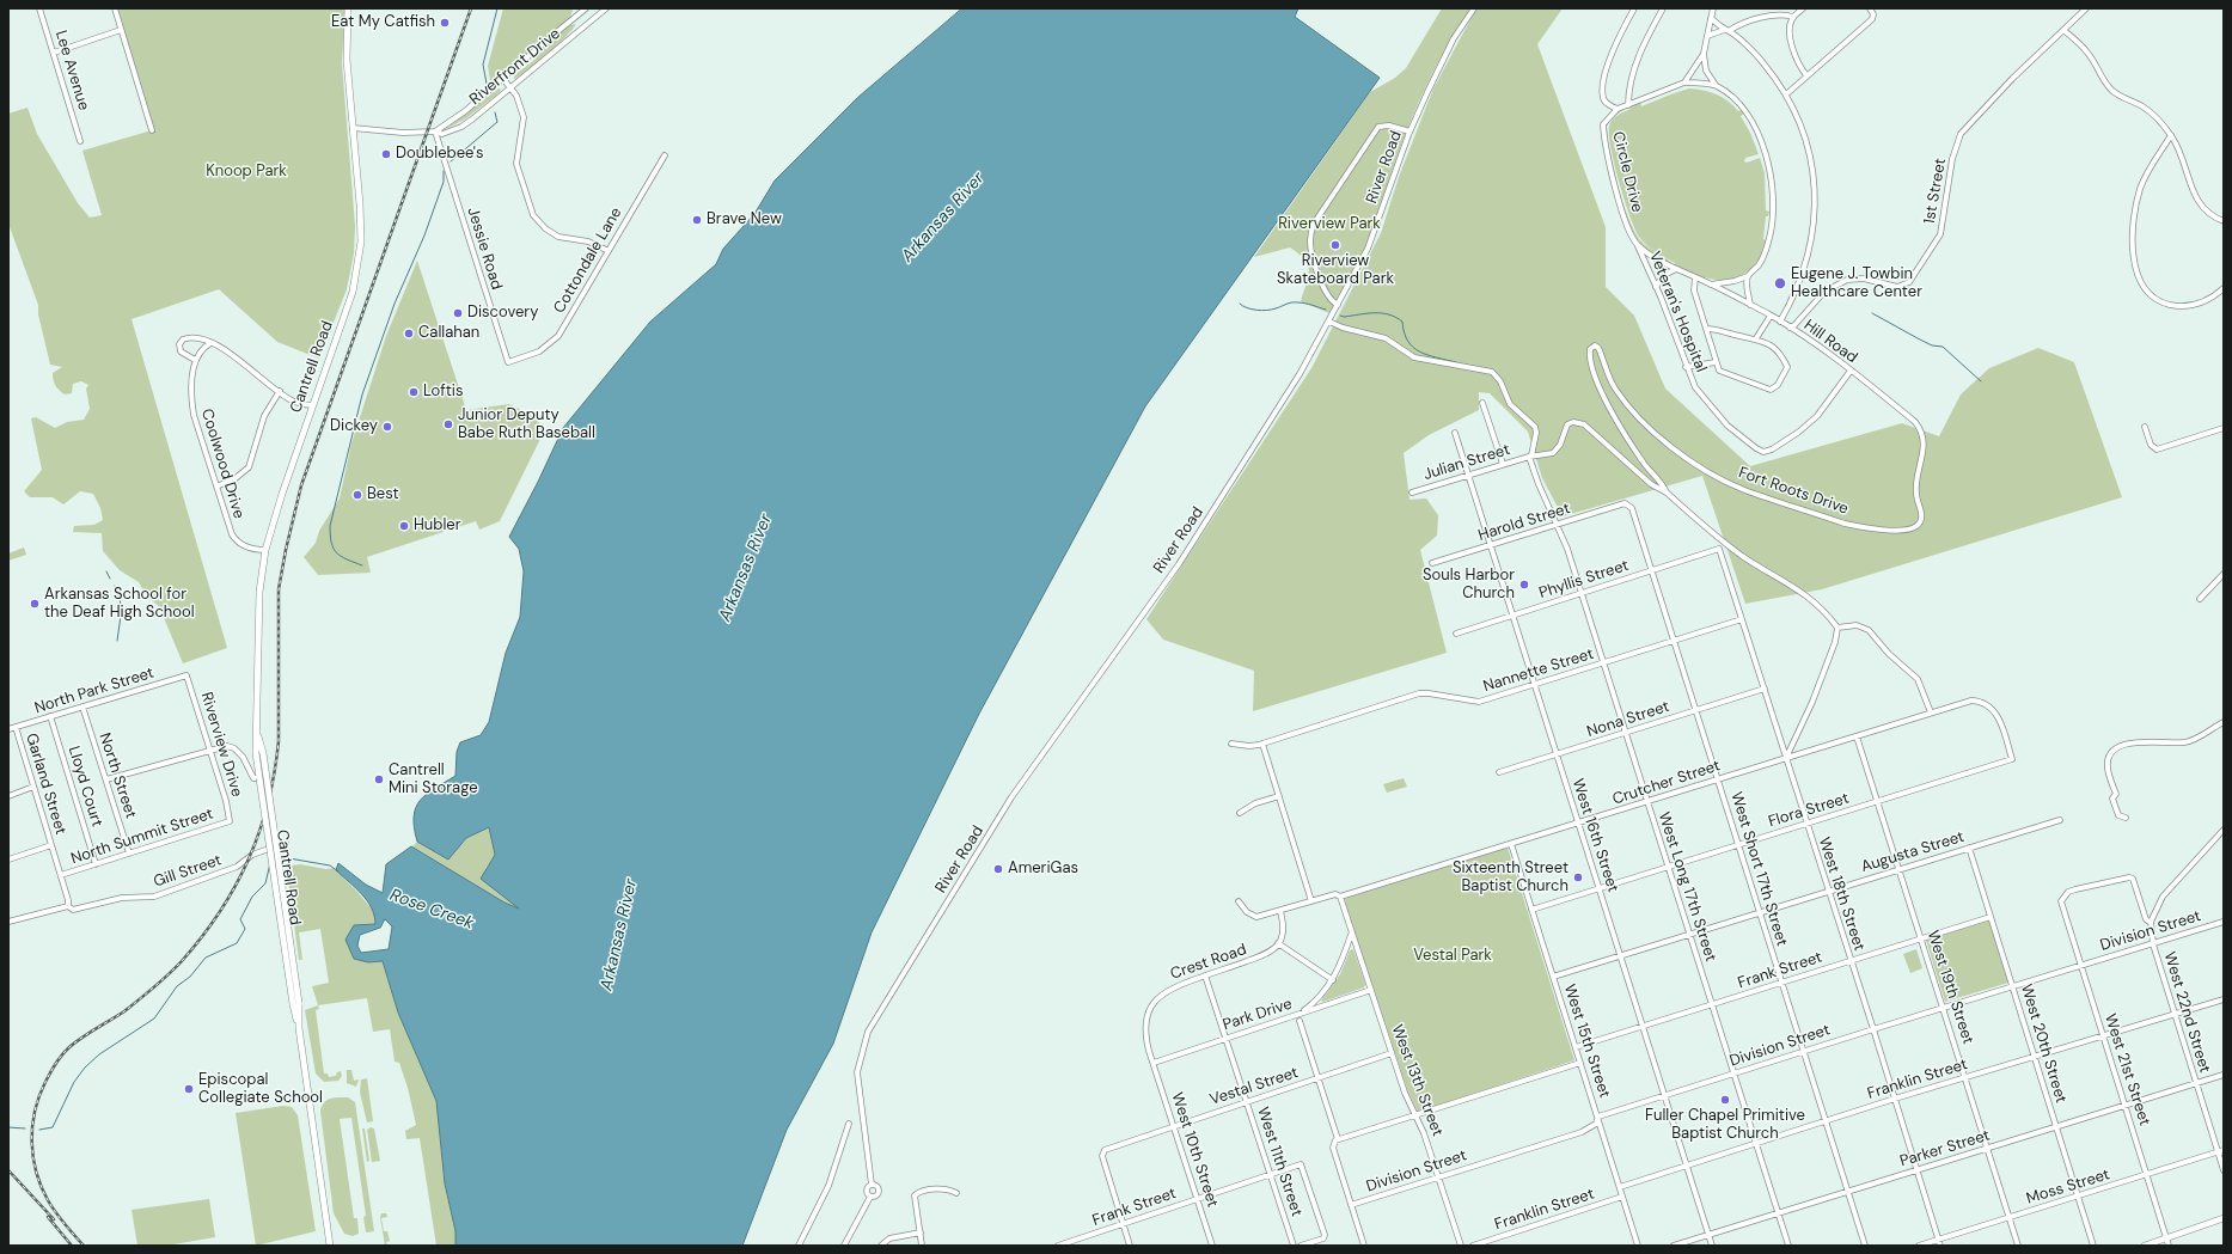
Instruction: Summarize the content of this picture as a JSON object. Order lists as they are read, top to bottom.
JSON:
{
  "streets": {
    "main road": ["Cantrell Road"],
    "street": [
      "Riverfront Drive",
      "Lee Avenue",
      "River Road",
      "Circle Drive",
      "1st Street",
      "Jessie Road",
      "Cottondale Lane",
      "Veteran's Hospital",
      "Hill Road",
      "Julian Street",
      "Coolwood Drive",
      "Fort Roots Drive",
      "Harold Street",
      "Phyllis Street",
      "Nannette Street",
      "North Park Street",
      "Nona Street",
      "Riverview Drive",
      "North Street",
      "Crutcher Street",
      "Garland Street",
      "Lloyd Court",
      "Flora Street",
      "West 16th Street",
      "North Summit Street",
      "Augusta Street",
      "West Short 17th Street",
      "Gill Street",
      "West Long 17th Street",
      "West 18th Street",
      "Division Street",
      "Crest Road",
      "Frank Street",
      "West 19th Street",
      "West 22nd Street",
      "Park Drive",
      "West 15th Street",
      "West 20th Street",
      "West 21st Street",
      "Franklin Street",
      "West 13th Street",
      "Vestal Street",
      "Parker Street",
      "West 10th Street",
      "West 11th Street",
      "Moss Street"
    ]
  },
  "crossings": [
    ["Riverfront Drive", "Jessie Road"],
    ["Riverfront Drive", "Cantrell Road"],
    ["Circle Drive", "Veteran's Hospital"],
    ["1st Street", "Veteran's Hospital"],
    ["1st Street", "Hill Road"],
    ["Jessie Road", "Cottondale Lane"],
    ["Veteran's Hospital", "Hill Road"],
    ["Hill Road", "Fort Roots Drive"],
    ["Cantrell Road", "Coolwood Drive"],
    ["Julian Street", "Fort Roots Drive"],
    ["Julian Street", "West 16th Street"],
    ["Julian Street", "West Long 17th Street"],
    ["Fort Roots Drive", "West Long 17th Street"],
    ["Harold Street", "West 16th Street"],
    ["Harold Street", "West Short 17th Street"],
    ["Harold Street", "West Long 17th Street"],
    ["Phyllis Street", "West 16th Street"],
    ["Phyllis Street", "West Short 17th Street"],
    ["Phyllis Street", "West Long 17th Street"],
    ["Phyllis Street", "West 18th Street"],
    ["Nannette Street", "West 16th Street"],
    ["Nannette Street", "West Short 17th Street"],
    ["Nannette Street", "West Long 17th Street"],
    ["Nannette Street", "West 18th Street"],
    ["North Park Street", "Riverview Drive"],
    ["North Park Street", "North Street"],
    ["North Park Street", "Garland Street"],
    ["North Park Street", "Lloyd Court"],
    ["Nona Street", "West 16th Street"],
    ["Nona Street", "West Short 17th Street"],
    ["Nona Street", "West Long 17th Street"],
    ["Nona Street", "West 18th Street"],
    ["Riverview Drive", "North Summit Street"],
    ["North Street", "North Summit Street"],
    ["Crutcher Street", "Flora Street"],
    ["Crutcher Street", "West 16th Street"],
    ["Crutcher Street", "West Short 17th Street"],
    ["Crutcher Street", "West Long 17th Street"],
    ["Crutcher Street", "West 18th Street"],
    ["Crutcher Street", "West 19th Street"],
    ["Crutcher Street", "West 15th Street"],
    ["Crutcher Street", "West 13th Street"],
    ["Garland Street", "North Summit Street"],
    ["Lloyd Court", "North Summit Street"],
    ["Flora Street", "West 16th Street"],
    ["Flora Street", "West Short 17th Street"],
    ["Flora Street", "West Long 17th Street"],
    ["Flora Street", "West 18th Street"],
    ["Flora Street", "West 19th Street"],
    ["Flora Street", "West 15th Street"],
    ["West 16th Street", "Augusta Street"],
    ["West 16th Street", "Division Street"],
    ["West 16th Street", "Frank Street"],
    ["West 16th Street", "Franklin Street"],
    ["West 16th Street", "Parker Street"],
    ["Augusta Street", "West Short 17th Street"],
    ["Augusta Street", "West Long 17th Street"],
    ["Augusta Street", "West 18th Street"],
    ["Augusta Street", "West 19th Street"],
    ["Augusta Street", "West 15th Street"],
    ["Augusta Street", "West 20th Street"],
    ["West Short 17th Street", "Division Street"],
    ["West Short 17th Street", "Frank Street"],
    ["West Short 17th Street", "Franklin Street"],
    ["West Short 17th Street", "Parker Street"],
    ["West Long 17th Street", "Division Street"],
    ["West Long 17th Street", "Frank Street"],
    ["West Long 17th Street", "Franklin Street"],
    ["West Long 17th Street", "Parker Street"],
    ["West 18th Street", "Division Street"],
    ["West 18th Street", "Frank Street"],
    ["West 18th Street", "Franklin Street"],
    ["West 18th Street", "Parker Street"],
    ["West 18th Street", "Moss Street"],
    ["Division Street", "West 19th Street"],
    ["Division Street", "West 22nd Street"],
    ["Division Street", "West 15th Street"],
    ["Division Street", "West 20th Street"],
    ["Division Street", "West 21st Street"],
    ["Division Street", "West 13th Street"],
    ["Crest Road", "Park Drive"],
    ["Crest Road", "West 10th Street"],
    ["Crest Road", "West 11th Street"],
    ["Frank Street", "West 19th Street"],
    ["Frank Street", "West 15th Street"],
    ["Frank Street", "West 20th Street"],
    ["Frank Street", "Vestal Street"],
    ["Frank Street", "West 10th Street"],
    ["Frank Street", "West 11th Street"],
    ["West 19th Street", "Franklin Street"],
    ["West 19th Street", "Parker Street"],
    ["West 19th Street", "Moss Street"],
    ["West 22nd Street", "West 21st Street"],
    ["West 22nd Street", "Franklin Street"],
    ["West 22nd Street", "Parker Street"],
    ["West 22nd Street", "Moss Street"],
    ["Park Drive", "West 13th Street"],
    ["Park Drive", "West 10th Street"],
    ["Park Drive", "West 11th Street"],
    ["West 15th Street", "Franklin Street"],
    ["West 20th Street", "Franklin Street"],
    ["West 20th Street", "Parker Street"],
    ["West 20th Street", "Moss Street"],
    ["West 21st Street", "Franklin Street"],
    ["West 21st Street", "Parker Street"],
    ["West 21st Street", "Moss Street"],
    ["West 13th Street", "Vestal Street"],
    ["Vestal Street", "West 10th Street"],
    ["Vestal Street", "West 11th Street"]
  ],
  "water": ["Arkansas River", "Rose Creek"],
  "parks": ["Knoop Park", "Riverview Park", "Vestal Park"],
  "places": [
    "Eat My Catfish",
    "Doublebee's",
    "Brave New",
    "Riverview Skateboard Park",
    "Eugene J. Towbin Healthcare Center",
    "Discovery",
    "Callahan",
    "Loftis",
    "Junior Deputy Babe Ruth Baseball",
    "Dickey",
    "Best",
    "Hubler",
    "Souls Harbor Church",
    "Arkansas School for the Deaf High School",
    "Cantrell Mini Storage",
    "AmeriGas",
    "Sixteenth Street Baptist Church",
    "Episcopal Collegiate School",
    "Fuller Chapel Primitive Baptist Church"
  ]
}
